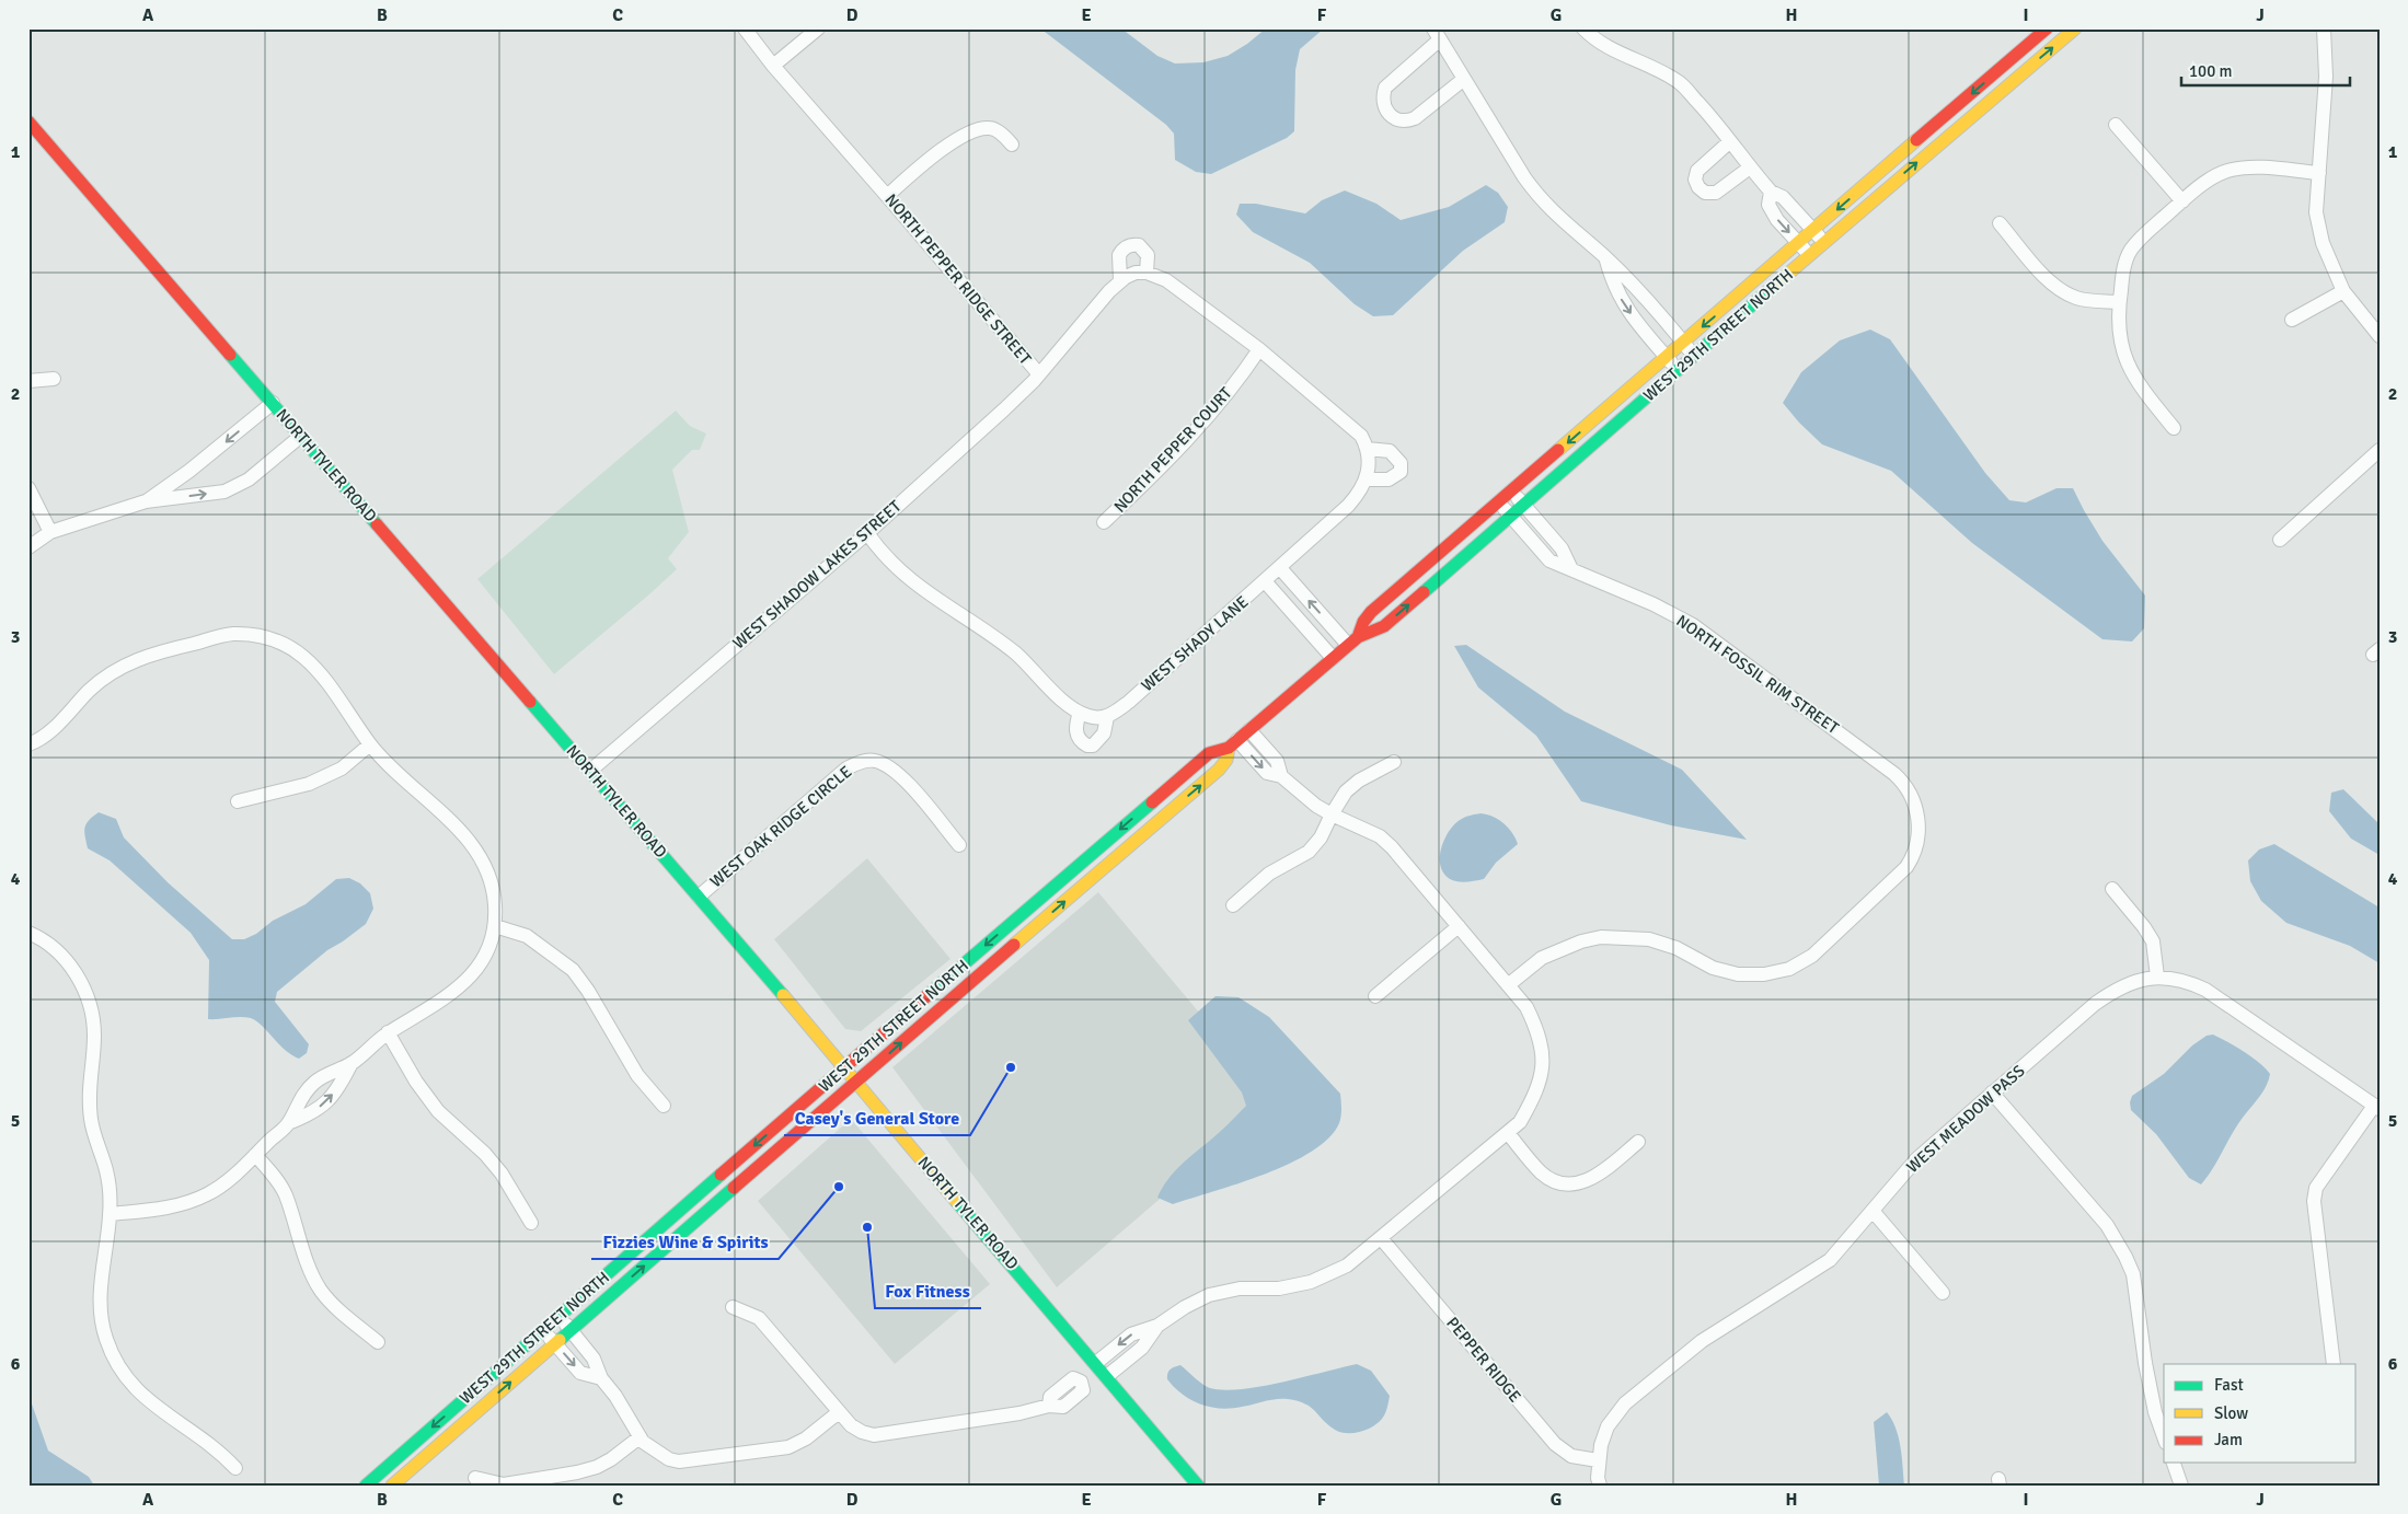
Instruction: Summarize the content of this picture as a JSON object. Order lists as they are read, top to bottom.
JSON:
{
  "streets": {
    "main road": ["WEST 29TH STREET NORTH", "NORTH TYLER ROAD"],
    "street": [
      "NORTH PEPPER RIDGE STREET",
      "NORTH PEPPER COURT",
      "WEST SHADOW LAKES STREET",
      "WEST SHADY LANE",
      "NORTH FOSSIL RIM STREET",
      "WEST OAK RIDGE CIRCLE",
      "WEST MEADOW PASS",
      "PEPPER RIDGE"
    ]
  },
  "crossings": [
    ["NORTH PEPPER RIDGE STREET", "WEST SHADOW LAKES STREET"],
    ["WEST 29TH STREET NORTH", "NORTH TYLER ROAD"],
    ["WEST 29TH STREET NORTH", "NORTH FOSSIL RIM STREET"],
    ["NORTH TYLER ROAD", "WEST SHADOW LAKES STREET"],
    ["NORTH TYLER ROAD", "WEST OAK RIDGE CIRCLE"],
    ["WEST MEADOW PASS", "PEPPER RIDGE"]
  ],
  "places": ["Casey's General Store", "Fizzies Wine & Spirits", "Fox Fitness"],
  "legend": ["Fast", "Slow", "Jam"],
  "scale_bar": "100 m",
  "grid": {
    "columns": [
      "A",
      "B",
      "C",
      "D",
      "E",
      "F",
      "G",
      "H",
      "I",
      "J"
    ],
    "rows": [
      "1",
      "2",
      "3",
      "4",
      "5",
      "6"
    ]
  }
}
